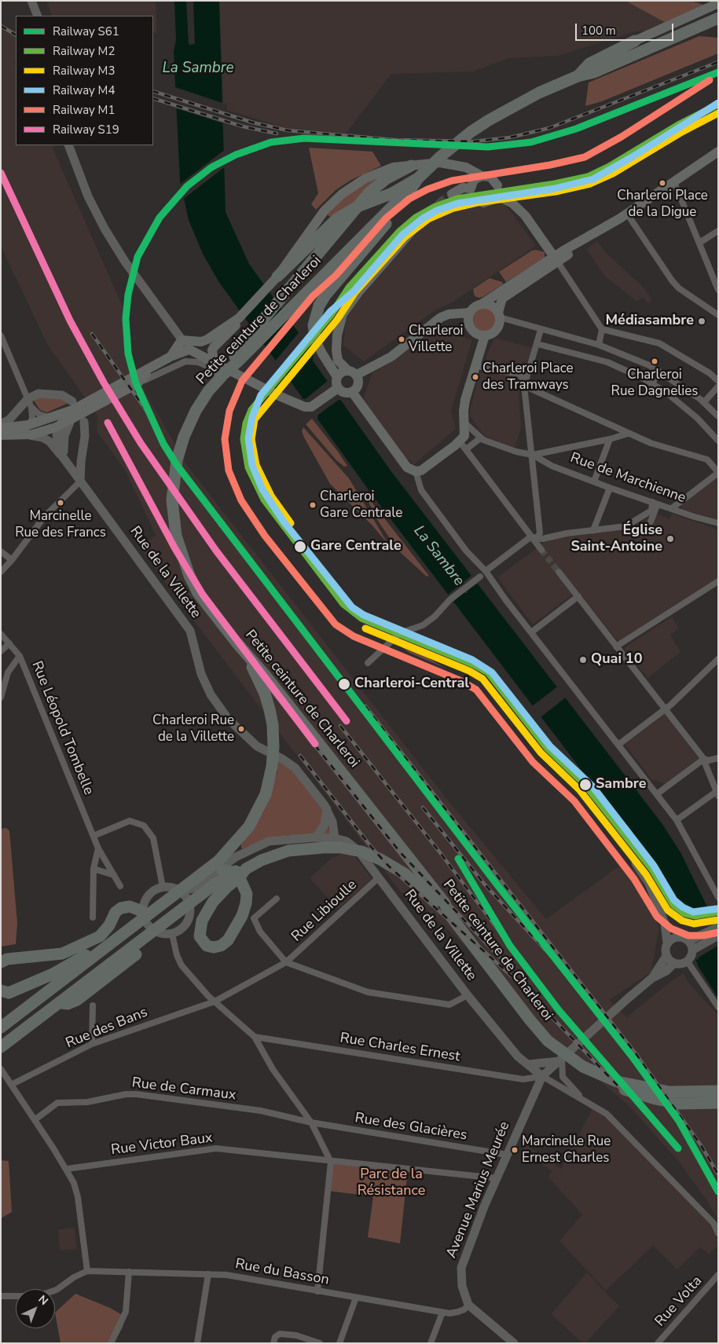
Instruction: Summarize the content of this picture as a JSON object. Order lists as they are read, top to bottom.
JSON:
{
  "streets": {
    "highway": ["Petite ceinture de Charleroi"],
    "main road": ["Rue de la Villette", "Avenue Marius Meurée"],
    "street": [
      "Rue de Marchienne",
      "Rue Léopold Tombelle",
      "Rue Libioulle",
      "Rue des Bans",
      "Rue Charles Ernest",
      "Rue de Carmaux",
      "Rue des Glacières",
      "Rue Victor Baux",
      "Rue du Basson",
      "Rue Volta"
    ]
  },
  "crossings": [
    ["Rue de la Villette", "Rue Libioulle"],
    ["Rue de la Villette", "Rue Charles Ernest"],
    ["Rue de la Villette", "Avenue Marius Meurée"],
    ["Rue Libioulle", "Rue des Bans"],
    ["Rue Charles Ernest", "Avenue Marius Meurée"],
    ["Rue de Carmaux", "Rue des Glacières"],
    ["Rue des Glacières", "Avenue Marius Meurée"],
    ["Rue Victor Baux", "Avenue Marius Meurée"],
    ["Avenue Marius Meurée", "Rue du Basson"]
  ],
  "water": ["La Sambre"],
  "parks": ["Parc de la Résistance"],
  "places": [
    "Charleroi Place de la Digue",
    "Médiasambre",
    "Charleroi Villette",
    "Charleroi Rue Dagnelies",
    "Charleroi Place des Tramways",
    "Marcinelle Rue des Francs",
    "Charleroi Gare Centrale",
    "Église Saint-Antoine",
    "Gare Centrale",
    "Quai 10",
    "Charleroi-Central",
    "Charleroi Rue de la Villette",
    "Sambre",
    "Marcinelle Rue Ernest Charles"
  ],
  "lines": [
    "rail line S61",
    "rail line M1",
    "rail line M4",
    "rail line M2",
    "rail line M3",
    "rail line S19"
  ],
  "legend": [
    "Railway S61",
    "Railway M2",
    "Railway M3",
    "Railway M4",
    "Railway M1",
    "Railway S19"
  ],
  "scale_bar": "100 m",
  "north": "top right"
}
